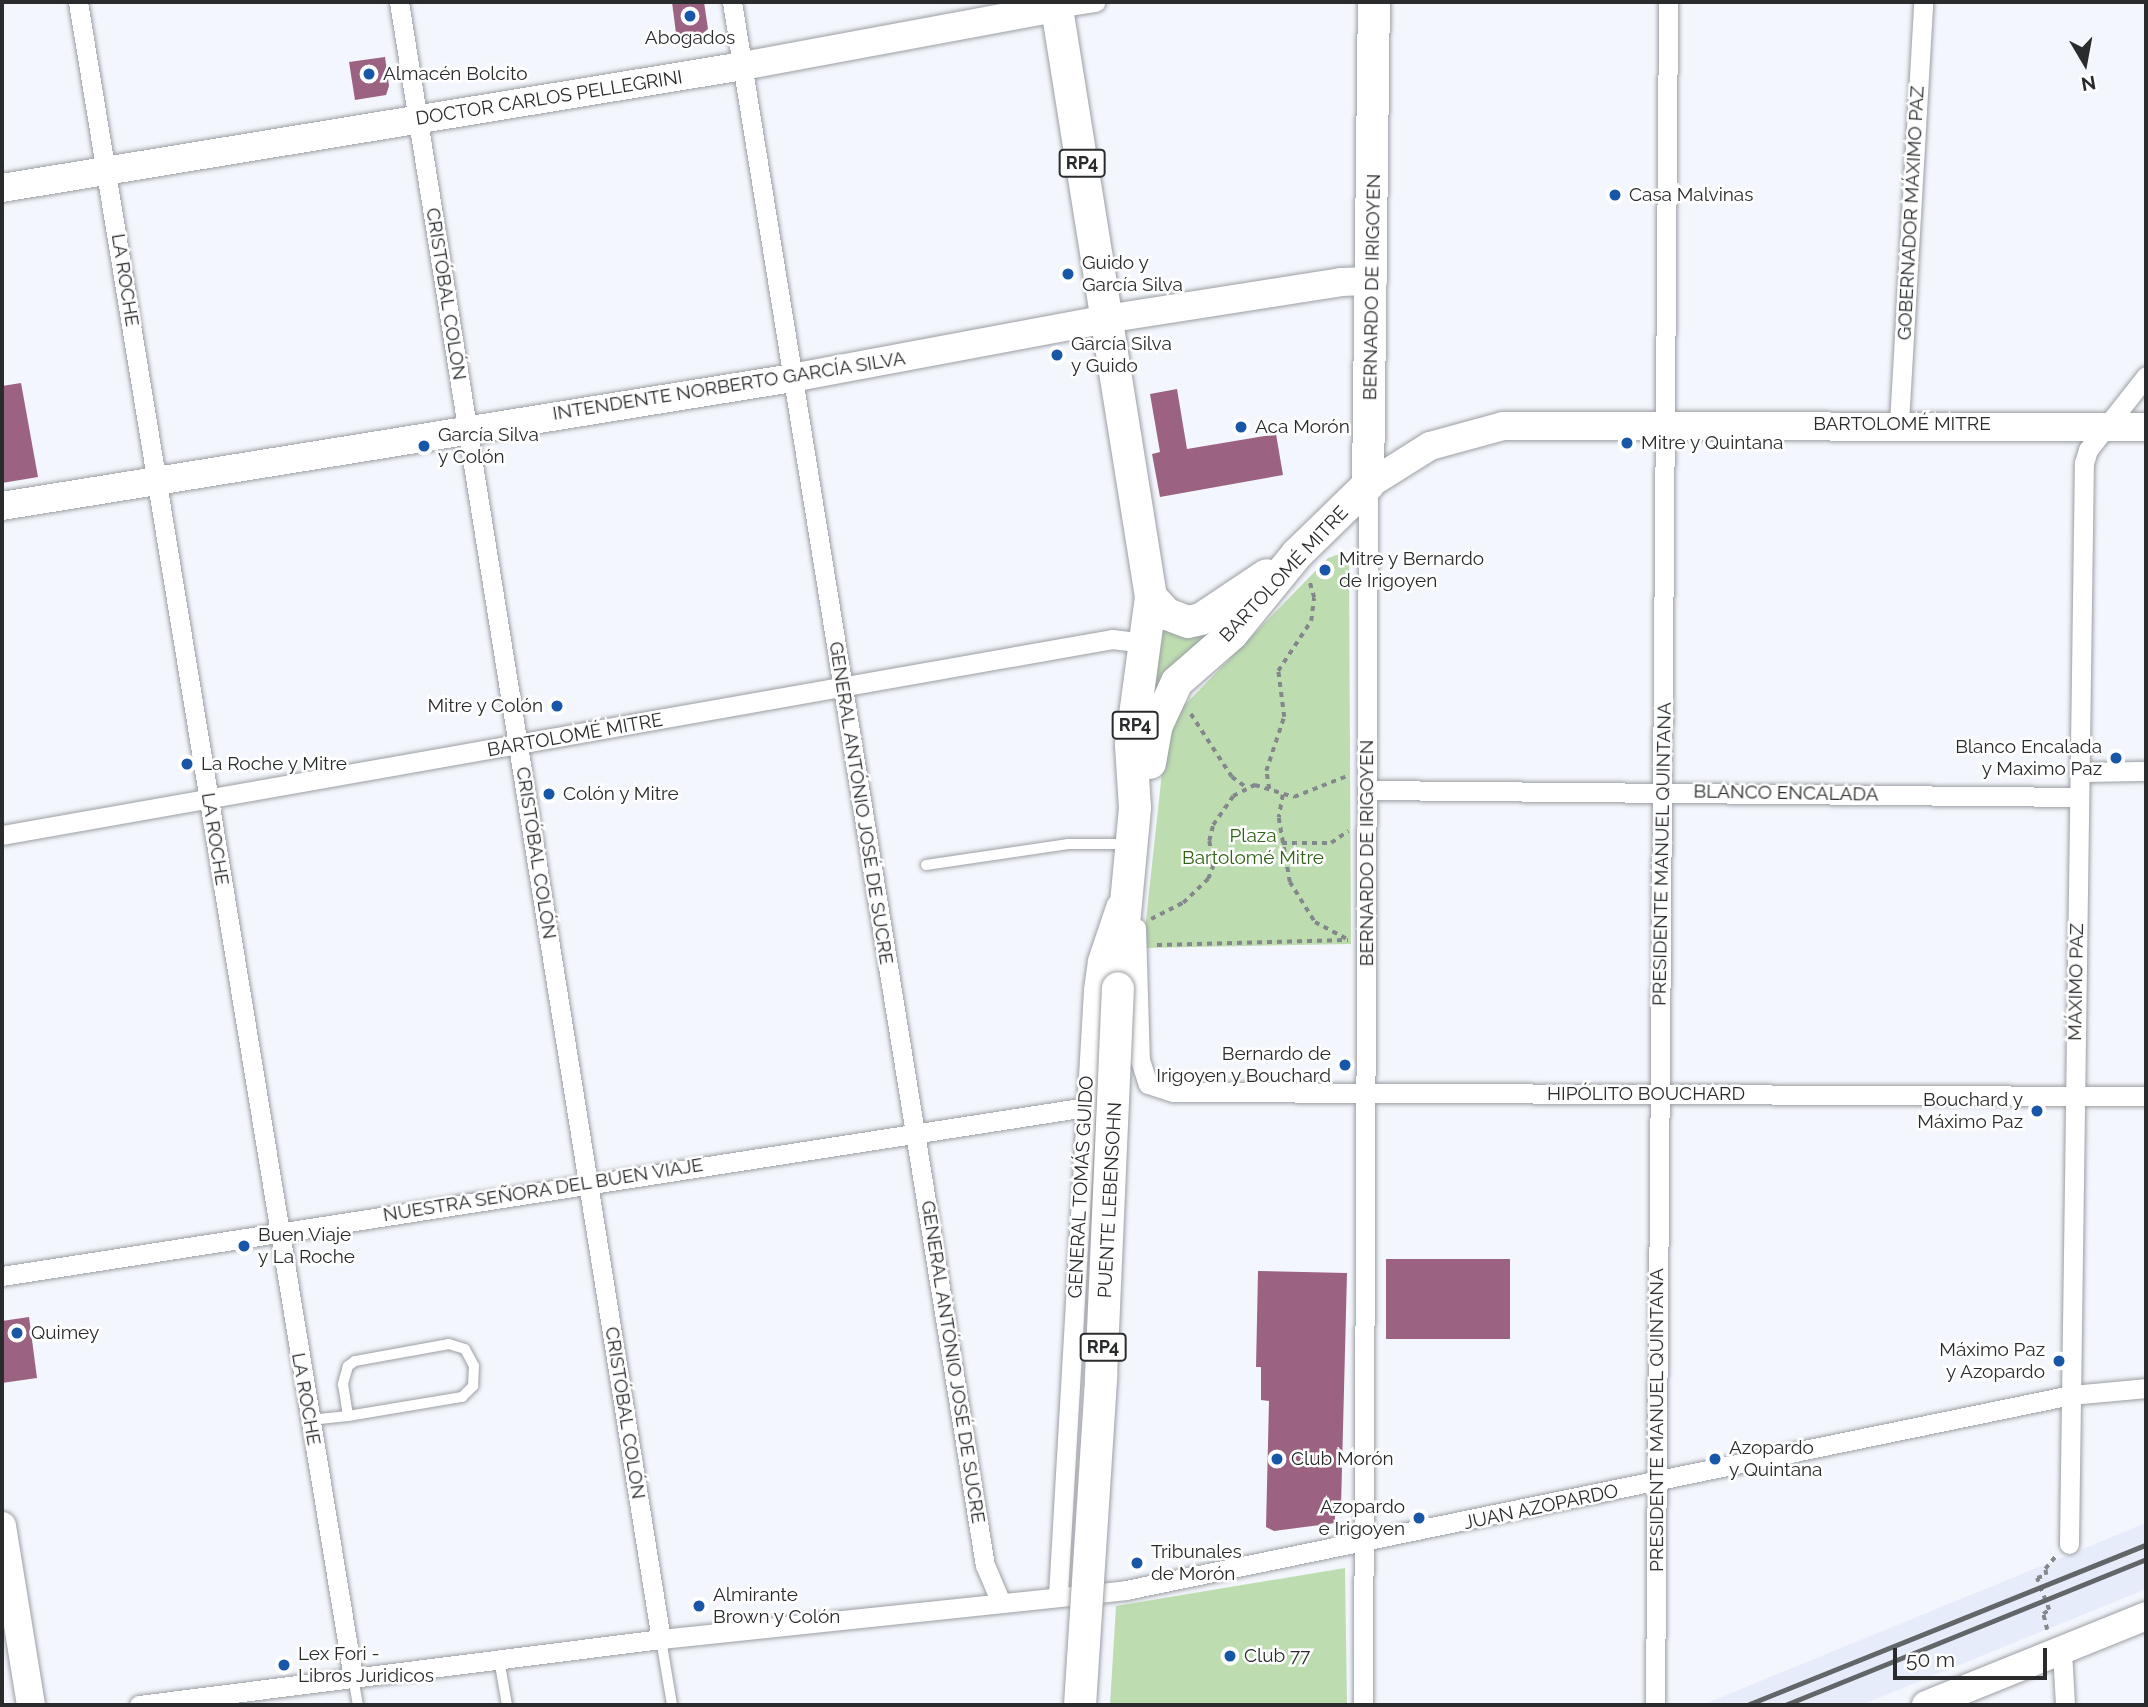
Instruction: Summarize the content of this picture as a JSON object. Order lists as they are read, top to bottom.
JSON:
{
  "streets": {
    "main road": [
      "RP4",
      "BERNARDO DE IRIGOYEN",
      "BARTOLOMÉ MITRE",
      "GENERAL TOMÁS GUIDO",
      "PUENTE LEBENSOHN"
    ],
    "street": [
      "DOCTOR CARLOS PELLEGRINI",
      "GOBERNADOR MÁXIMO PAZ",
      "LA ROCHE",
      "CRISTÓBAL COLÓN",
      "INTENDENTE NORBERTO GARCÍA SILVA",
      "BLANCO ENCALADA",
      "GENERAL ANTÓNIO JOSÉ DE SUCRE",
      "PRESIDENTE MANUEL QUINTANA",
      "MÁXIMO PAZ",
      "HIPÓLITO BOUCHARD",
      "NUESTRA SEÑORA DEL BUEN VIAJE",
      "JUAN AZOPARDO"
    ]
  },
  "crossings": [
    ["DOCTOR CARLOS PELLEGRINI", "LA ROCHE"],
    ["DOCTOR CARLOS PELLEGRINI", "CRISTÓBAL COLÓN"],
    ["DOCTOR CARLOS PELLEGRINI", "GENERAL ANTÓNIO JOSÉ DE SUCRE"],
    ["DOCTOR CARLOS PELLEGRINI", "GENERAL TOMÁS GUIDO"],
    ["GOBERNADOR MÁXIMO PAZ", "BARTOLOMÉ MITRE"],
    ["LA ROCHE", "INTENDENTE NORBERTO GARCÍA SILVA"],
    ["LA ROCHE", "BARTOLOMÉ MITRE"],
    ["LA ROCHE", "NUESTRA SEÑORA DEL BUEN VIAJE"],
    ["LA ROCHE", "JUAN AZOPARDO"],
    ["BERNARDO DE IRIGOYEN", "INTENDENTE NORBERTO GARCÍA SILVA"],
    ["BERNARDO DE IRIGOYEN", "BARTOLOMÉ MITRE"],
    ["BERNARDO DE IRIGOYEN", "BLANCO ENCALADA"],
    ["BERNARDO DE IRIGOYEN", "HIPÓLITO BOUCHARD"],
    ["BERNARDO DE IRIGOYEN", "JUAN AZOPARDO"],
    ["CRISTÓBAL COLÓN", "INTENDENTE NORBERTO GARCÍA SILVA"],
    ["CRISTÓBAL COLÓN", "BARTOLOMÉ MITRE"],
    ["CRISTÓBAL COLÓN", "NUESTRA SEÑORA DEL BUEN VIAJE"],
    ["CRISTÓBAL COLÓN", "JUAN AZOPARDO"],
    ["INTENDENTE NORBERTO GARCÍA SILVA", "GENERAL ANTÓNIO JOSÉ DE SUCRE"],
    ["INTENDENTE NORBERTO GARCÍA SILVA", "GENERAL TOMÁS GUIDO"],
    ["BARTOLOMÉ MITRE", "GENERAL ANTÓNIO JOSÉ DE SUCRE"],
    ["BARTOLOMÉ MITRE", "PRESIDENTE MANUEL QUINTANA"],
    ["BARTOLOMÉ MITRE", "MÁXIMO PAZ"],
    ["BARTOLOMÉ MITRE", "GENERAL TOMÁS GUIDO"],
    ["BLANCO ENCALADA", "PRESIDENTE MANUEL QUINTANA"],
    ["BLANCO ENCALADA", "MÁXIMO PAZ"],
    ["GENERAL ANTÓNIO JOSÉ DE SUCRE", "NUESTRA SEÑORA DEL BUEN VIAJE"],
    ["GENERAL ANTÓNIO JOSÉ DE SUCRE", "JUAN AZOPARDO"],
    ["PRESIDENTE MANUEL QUINTANA", "HIPÓLITO BOUCHARD"],
    ["PRESIDENTE MANUEL QUINTANA", "JUAN AZOPARDO"],
    ["MÁXIMO PAZ", "HIPÓLITO BOUCHARD"],
    ["MÁXIMO PAZ", "JUAN AZOPARDO"],
    ["HIPÓLITO BOUCHARD", "GENERAL TOMÁS GUIDO"],
    ["GENERAL TOMÁS GUIDO", "NUESTRA SEÑORA DEL BUEN VIAJE"],
    ["GENERAL TOMÁS GUIDO", "PUENTE LEBENSOHN"],
    ["GENERAL TOMÁS GUIDO", "JUAN AZOPARDO"]
  ],
  "parks": ["Plaza Bartolomé Mitre"],
  "places": [
    "Abogados",
    "Almacén Bolcito",
    "Casa Malvinas",
    "Guido y García Silva",
    "García Silva y Guido",
    "Aca Morón",
    "Mitre y Quintana",
    "García Silva y Colón",
    "Mitre y Bernardo de Irigoyen",
    "Mitre y Colón",
    "Blanco Encalada y Maximo Paz",
    "La Roche y Mitre",
    "Colón y Mitre",
    "Bernardo de Irigoyen y Bouchard",
    "Bouchard y Máximo Paz",
    "Buen Viaje y La Roche",
    "Quimey",
    "Máximo Paz y Azopardo",
    "Club Morón",
    "Azopardo y Quintana",
    "Azopardo e Irigoyen",
    "Tribunales de Morón",
    "Almirante Brown y Colón",
    "Club 77",
    "Lex Fori - Libros Juridicos"
  ],
  "scale_bar": "50 m",
  "north": "bottom"
}
